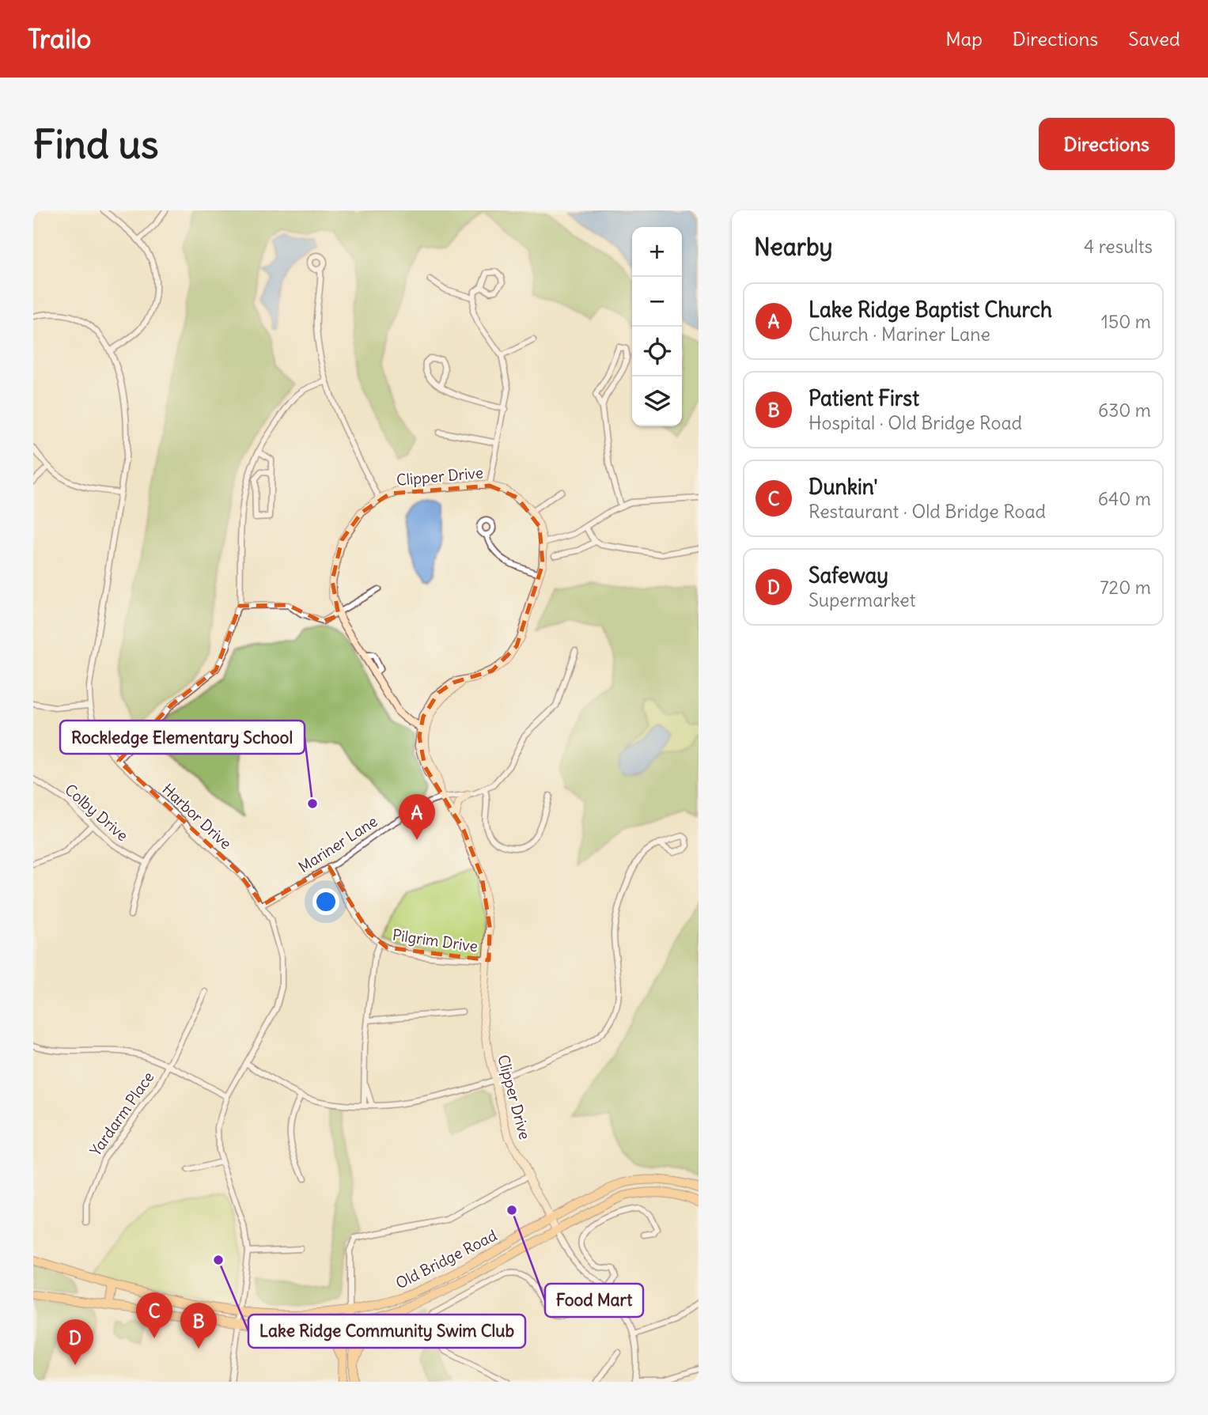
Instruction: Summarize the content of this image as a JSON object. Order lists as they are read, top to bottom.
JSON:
{
  "streets": {
    "main road": ["Old Bridge Road"],
    "street": [
      "Clipper Drive",
      "Colby Drive",
      "Harbor Drive",
      "Mariner Lane",
      "Pilgrim Drive",
      "Yardarm Place"
    ]
  },
  "crossings": [
    ["Clipper Drive", "Mariner Lane"],
    ["Clipper Drive", "Pilgrim Drive"],
    ["Clipper Drive", "Old Bridge Road"],
    ["Harbor Drive", "Mariner Lane"],
    ["Harbor Drive", "Old Bridge Road"]
  ],
  "places": ["Rockledge Elementary School", "Food Mart", "Lake Ridge Community Swim Club"],
  "page": {
    "header": "Trailo",
    "nav": ["Map", "Directions", "Saved"],
    "buttons": "Directions",
    "title": "Find us",
    "heading": ["Nearby", "4 results"],
    "map_buttons": ["+", "−"],
    "list": [
      {
        "mark": "A",
        "name": "Lake Ridge Baptist Church",
        "note": "Church · Mariner Lane",
        "value": "150 m"
      },
      {
        "mark": "B",
        "name": "Patient First",
        "note": "Hospital · Old Bridge Road",
        "value": "630 m"
      },
      {
        "mark": "C",
        "name": "Dunkin'",
        "note": "Restaurant · Old Bridge Road",
        "value": "640 m"
      },
      {
        "mark": "D",
        "name": "Safeway",
        "note": "Supermarket",
        "value": "720 m"
      }
    ],
    "pins": [
      "A",
      "C",
      "B",
      "D"
    ]
  }
}
